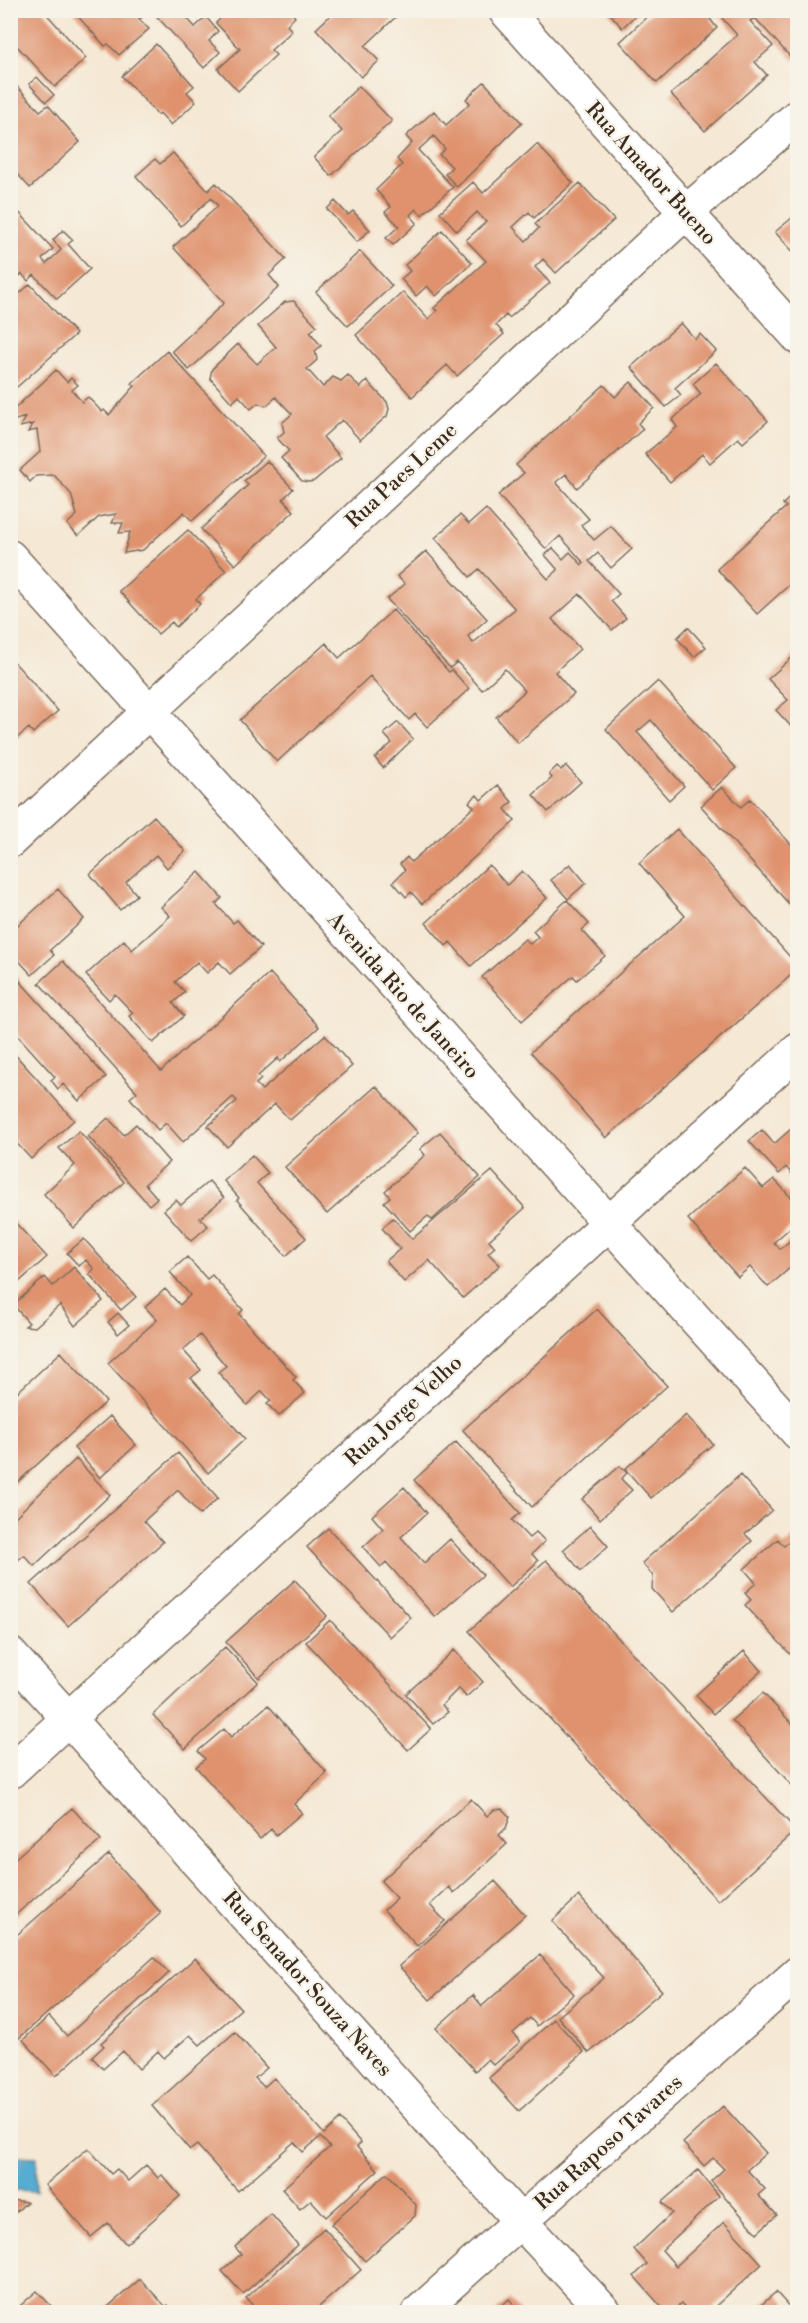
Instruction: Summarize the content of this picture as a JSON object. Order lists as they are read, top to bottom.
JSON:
{
  "streets": {
    "street": [
      "Rua Amador Bueno",
      "Rua Paes Leme",
      "Avenida Rio de Janeiro",
      "Rua Jorge Velho",
      "Rua Senador Souza Naves",
      "Rua Raposo Tavares"
    ]
  },
  "crossings": [
    ["Rua Amador Bueno", "Rua Paes Leme"],
    ["Rua Paes Leme", "Avenida Rio de Janeiro"],
    ["Avenida Rio de Janeiro", "Rua Jorge Velho"],
    ["Rua Jorge Velho", "Rua Senador Souza Naves"],
    ["Rua Senador Souza Naves", "Rua Raposo Tavares"]
  ]
}
